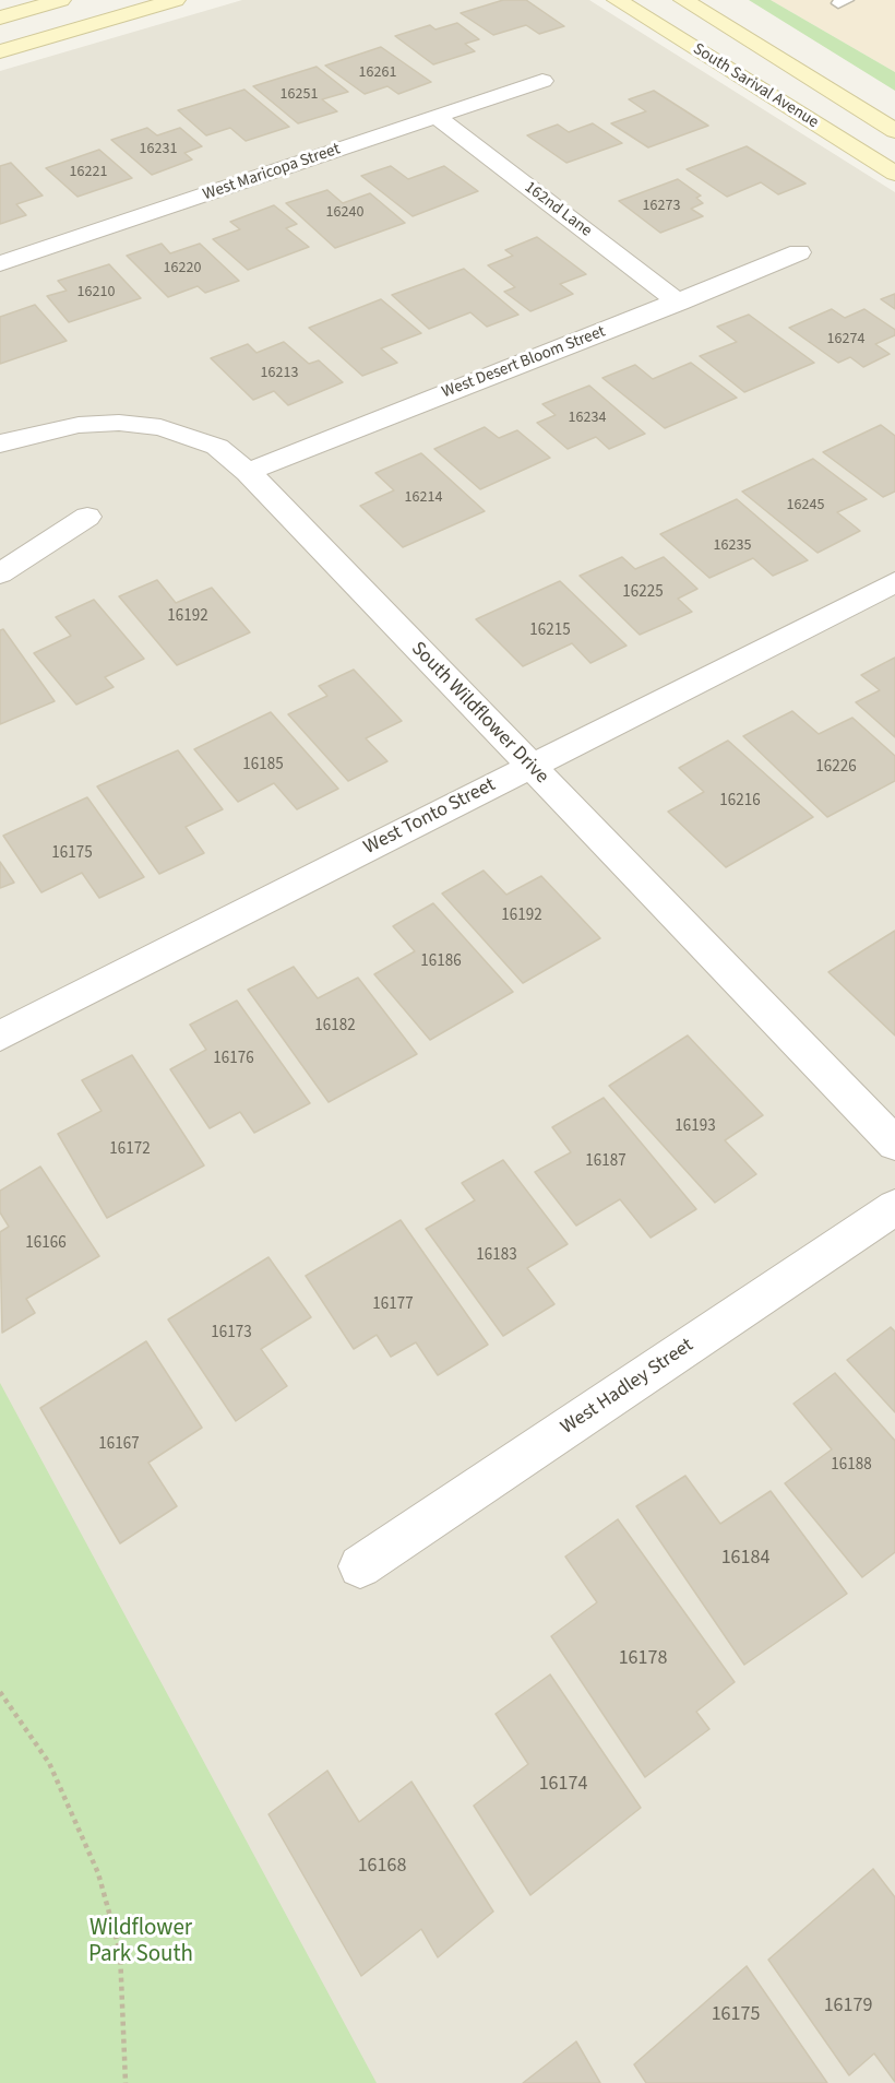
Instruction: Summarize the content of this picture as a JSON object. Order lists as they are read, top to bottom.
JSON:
{
  "streets": {
    "main road": ["South Sarival Avenue"],
    "street": [
      "West Maricopa Street",
      "162nd Lane",
      "West Desert Bloom Street",
      "South Wildflower Drive",
      "West Tonto Street",
      "West Hadley Street"
    ]
  },
  "crossings": [
    ["West Maricopa Street", "162nd Lane"],
    ["162nd Lane", "West Desert Bloom Street"],
    ["West Desert Bloom Street", "South Wildflower Drive"],
    ["South Wildflower Drive", "West Tonto Street"]
  ],
  "parks": ["Wildflower Park South"],
  "house_numbers": [
    "16261",
    "16251",
    "16231",
    "16221",
    "16273",
    "16240",
    "16220",
    "16210",
    "16274",
    "16213",
    "16234",
    "16214",
    "16245",
    "16235",
    "16225",
    "16192",
    "16215",
    "16185",
    "16226",
    "16216",
    "16175",
    "16192",
    "16186",
    "16182",
    "16176",
    "16193",
    "16172",
    "16187",
    "16166",
    "16183",
    "16177",
    "16173",
    "16167",
    "16188",
    "16184",
    "16178",
    "16174",
    "16168",
    "16179",
    "16175"
  ]
}
